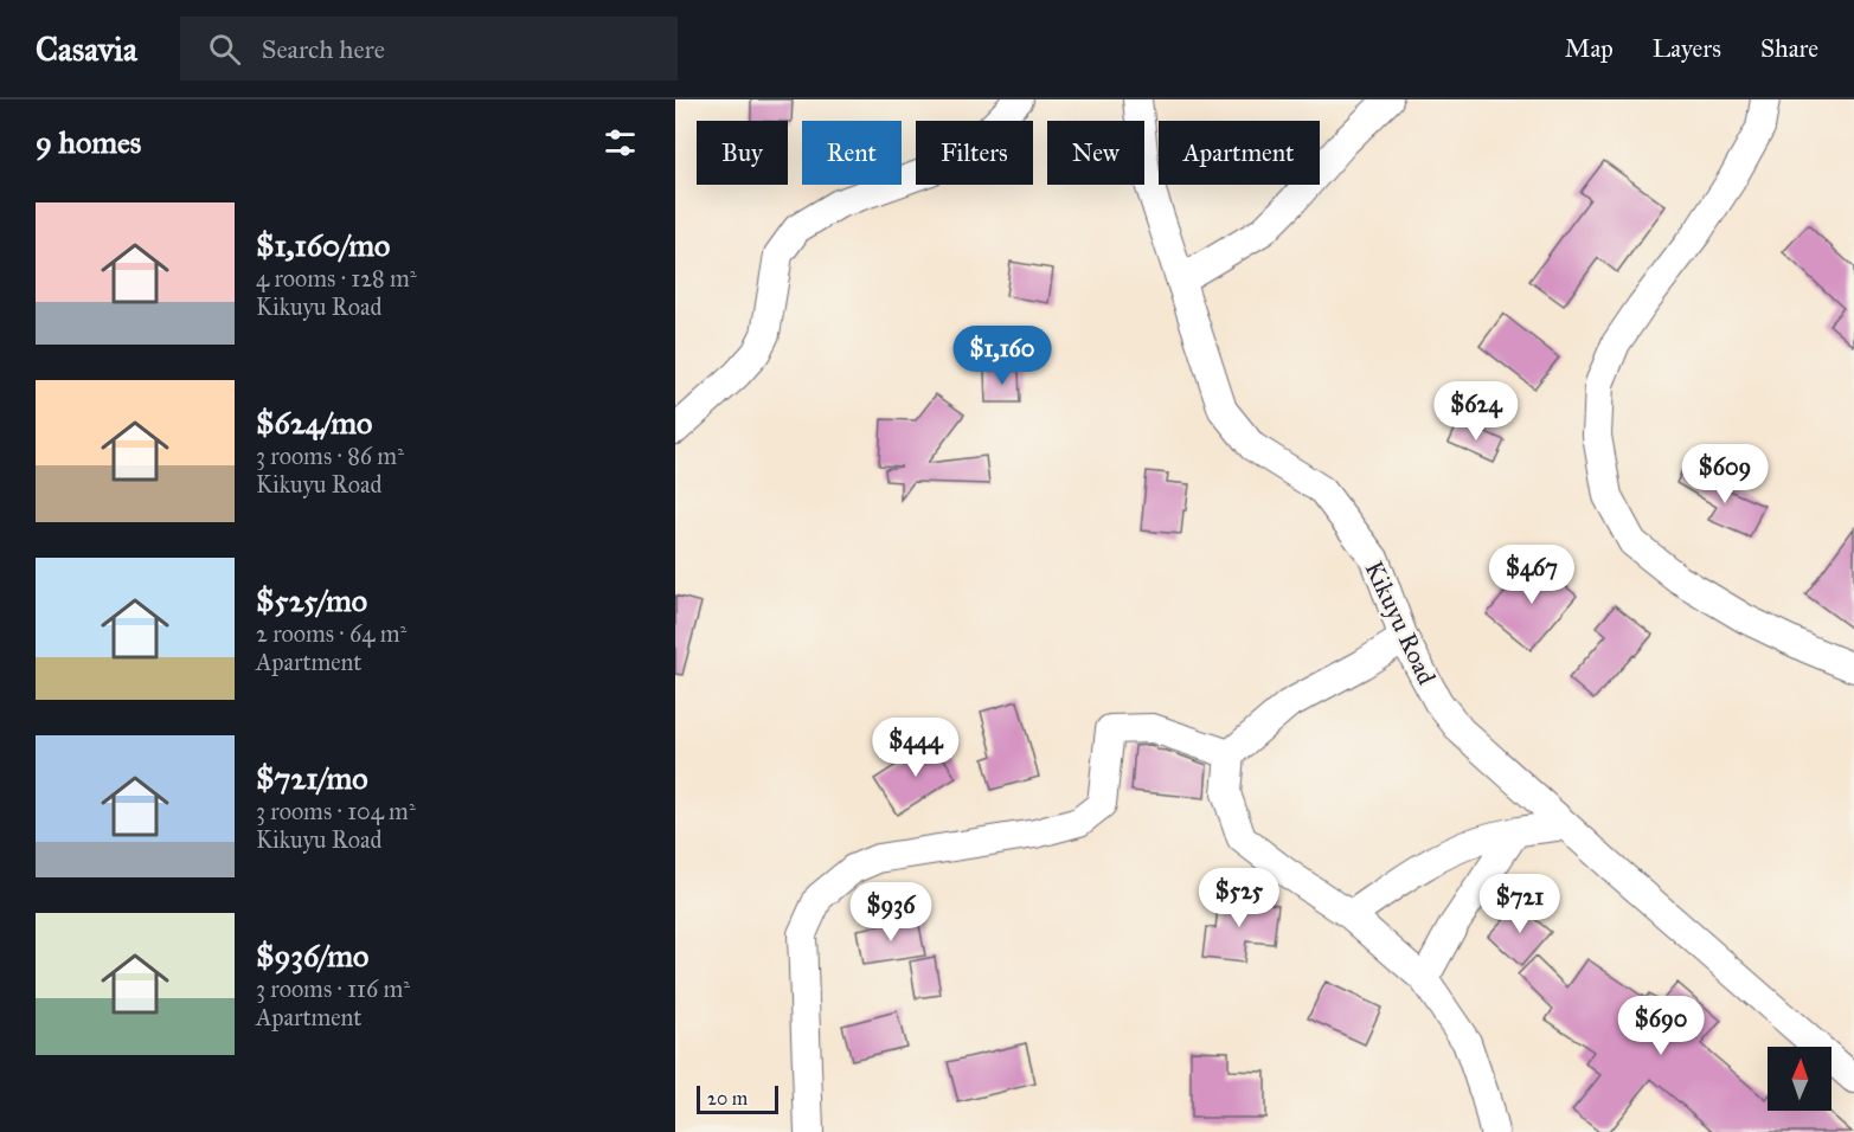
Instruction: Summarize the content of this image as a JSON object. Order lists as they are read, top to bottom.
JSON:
{
  "streets": {
    "street": ["Kikuyu Road"]
  },
  "scale_bar": "20 m",
  "north": "top",
  "page": {
    "header": "Casavia",
    "search": "Search here",
    "nav": ["Map", "Layers", "Share"],
    "heading": "9 homes",
    "chip": [
      "Buy",
      "Rent",
      "Filters",
      "New",
      "Apartment"
    ],
    "list": [
      {
        "name": "$1,160/mo",
        "note": "4 rooms · 128 m² · Kikuyu Road"
      },
      {
        "name": "$624/mo",
        "note": "3 rooms · 86 m² · Kikuyu Road"
      },
      {
        "name": "$525/mo",
        "note": "2 rooms · 64 m² · Apartment"
      },
      {
        "name": "$721/mo",
        "note": "3 rooms · 104 m² · Kikuyu Road"
      },
      {
        "name": "$936/mo",
        "note": "3 rooms · 116 m² · Apartment"
      }
    ],
    "price": [
      "$1,160",
      "$624",
      "$609",
      "$467",
      "$444",
      "$525",
      "$721",
      "$936",
      "$690"
    ],
    "scale": "20 m"
  }
}
